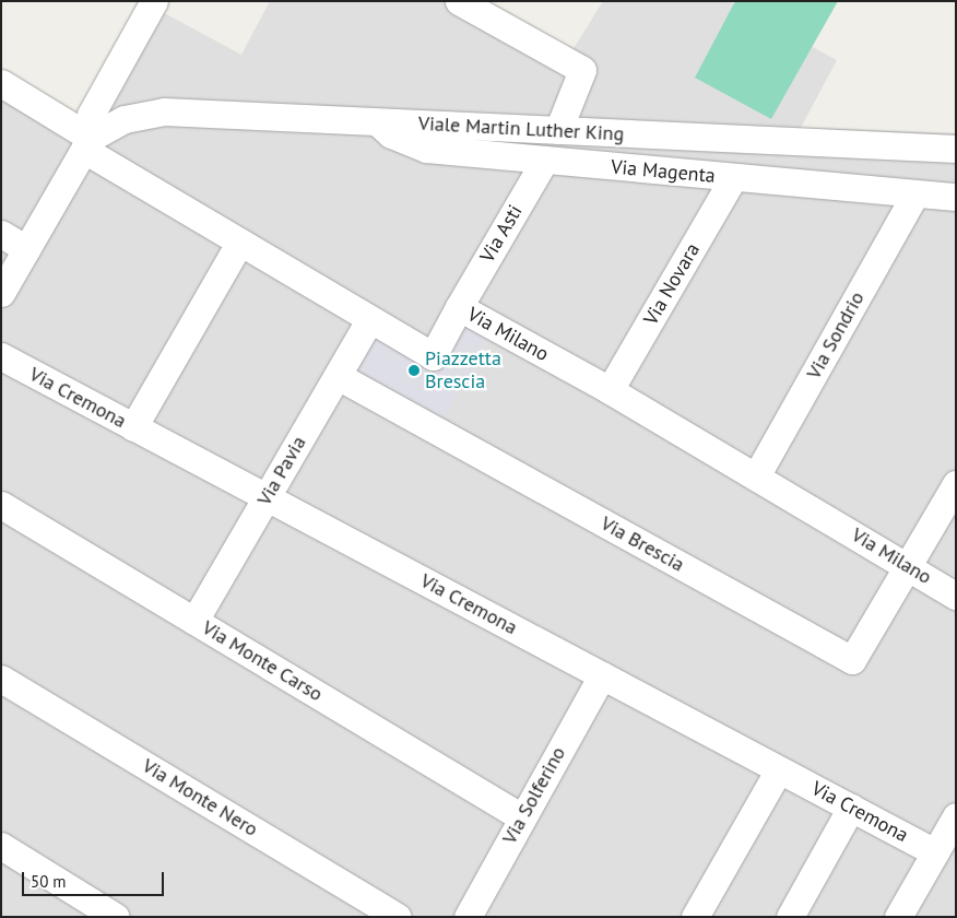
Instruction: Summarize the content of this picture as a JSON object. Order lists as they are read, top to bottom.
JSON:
{
  "streets": {
    "street": [
      "Viale Martin Luther King",
      "Via Magenta",
      "Via Asti",
      "Via Novara",
      "Via Milano",
      "Via Sondrio",
      "Via Cremona",
      "Via Pavia",
      "Via Brescia",
      "Via Monte Carso",
      "Via Solferino",
      "Via Monte Nero"
    ]
  },
  "crossings": [
    ["Viale Martin Luther King", "Via Magenta"],
    ["Viale Martin Luther King", "Via Milano"],
    ["Via Magenta", "Via Asti"],
    ["Via Magenta", "Via Novara"],
    ["Via Magenta", "Via Sondrio"],
    ["Via Asti", "Via Milano"],
    ["Via Novara", "Via Milano"],
    ["Via Milano", "Via Sondrio"],
    ["Via Milano", "Via Pavia"],
    ["Via Milano", "Via Brescia"],
    ["Via Cremona", "Via Pavia"],
    ["Via Cremona", "Via Solferino"],
    ["Via Pavia", "Via Brescia"],
    ["Via Pavia", "Via Monte Carso"],
    ["Via Monte Carso", "Via Solferino"]
  ],
  "places": ["Piazzetta Brescia"],
  "scale_bar": "50 m"
}
